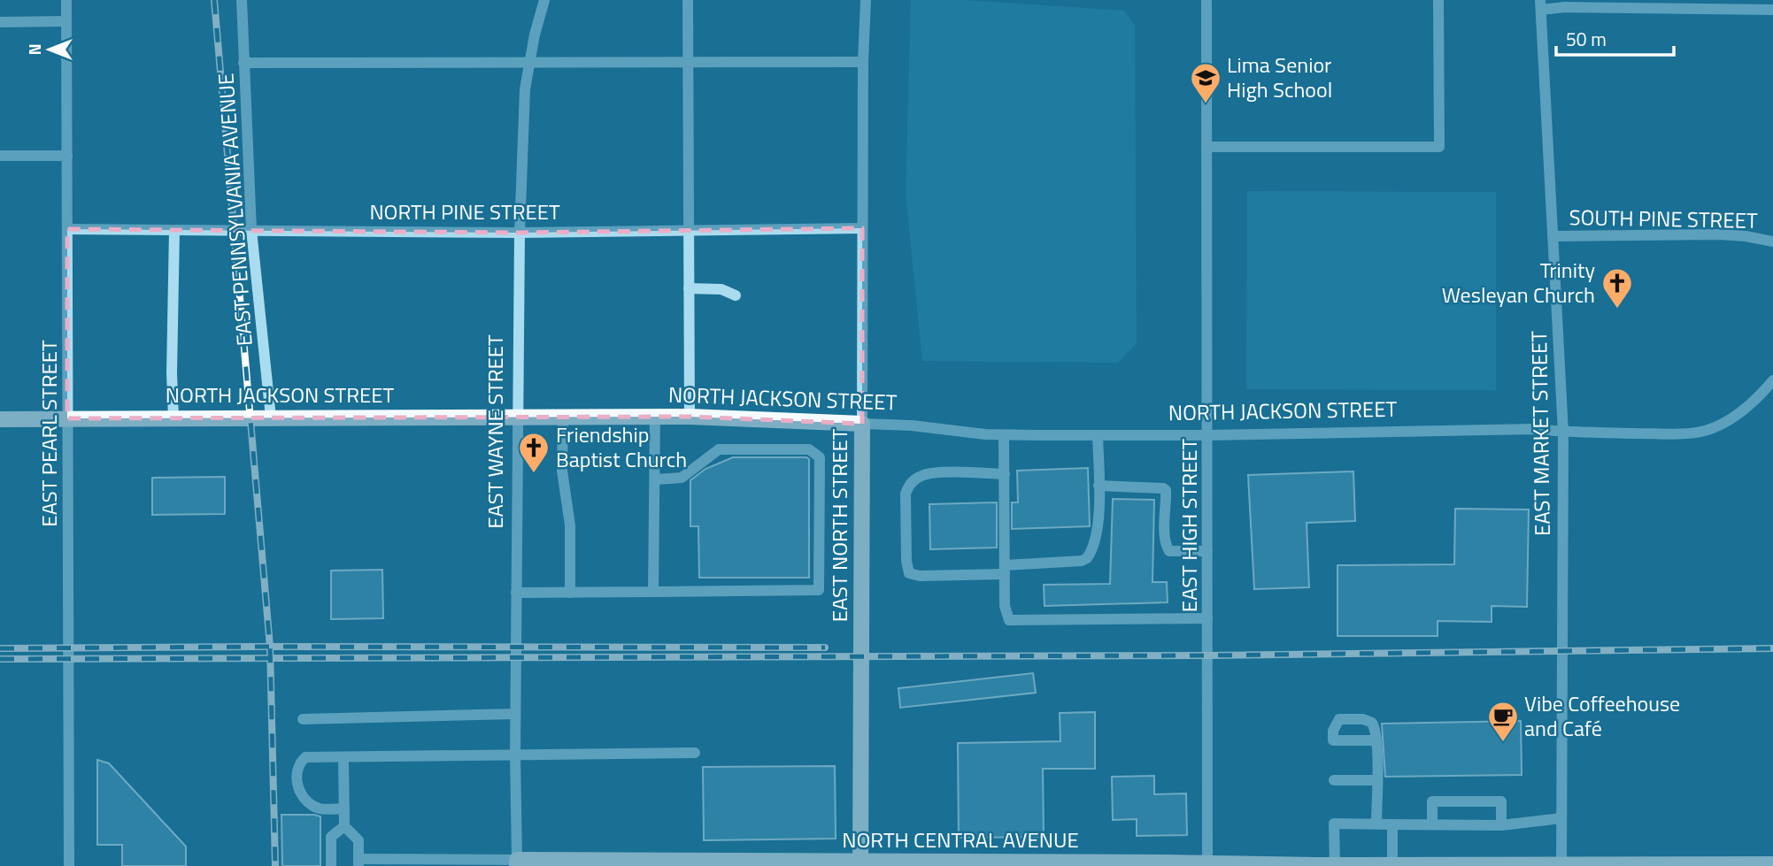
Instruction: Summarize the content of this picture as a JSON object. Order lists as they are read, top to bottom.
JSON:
{
  "streets": {
    "main road": ["NORTH JACKSON STREET", "EAST NORTH STREET", "NORTH CENTRAL AVENUE"],
    "street": [
      "EAST PENNSYLVANIA AVENUE",
      "NORTH PINE STREET",
      "SOUTH PINE STREET",
      "EAST WAYNE STREET",
      "EAST PEARL STREET",
      "EAST MARKET STREET",
      "EAST HIGH STREET"
    ]
  },
  "crossings": [
    ["EAST PENNSYLVANIA AVENUE", "NORTH PINE STREET"],
    ["EAST PENNSYLVANIA AVENUE", "NORTH JACKSON STREET"],
    ["NORTH PINE STREET", "EAST WAYNE STREET"],
    ["NORTH PINE STREET", "EAST PEARL STREET"],
    ["NORTH PINE STREET", "EAST NORTH STREET"],
    ["SOUTH PINE STREET", "EAST MARKET STREET"],
    ["NORTH JACKSON STREET", "EAST WAYNE STREET"],
    ["NORTH JACKSON STREET", "EAST PEARL STREET"],
    ["NORTH JACKSON STREET", "EAST MARKET STREET"],
    ["NORTH JACKSON STREET", "EAST NORTH STREET"],
    ["NORTH JACKSON STREET", "EAST HIGH STREET"],
    ["EAST WAYNE STREET", "NORTH CENTRAL AVENUE"],
    ["EAST MARKET STREET", "NORTH CENTRAL AVENUE"],
    ["EAST NORTH STREET", "NORTH CENTRAL AVENUE"],
    ["EAST HIGH STREET", "NORTH CENTRAL AVENUE"]
  ],
  "places": {
    "school or university": ["Lima Senior High School"],
    "church": ["Trinity Wesleyan Church", "Friendship Baptist Church"],
    "cafe": ["Vibe Coffeehouse and Café"]
  },
  "scale_bar": "50 m",
  "north": "left"
}
